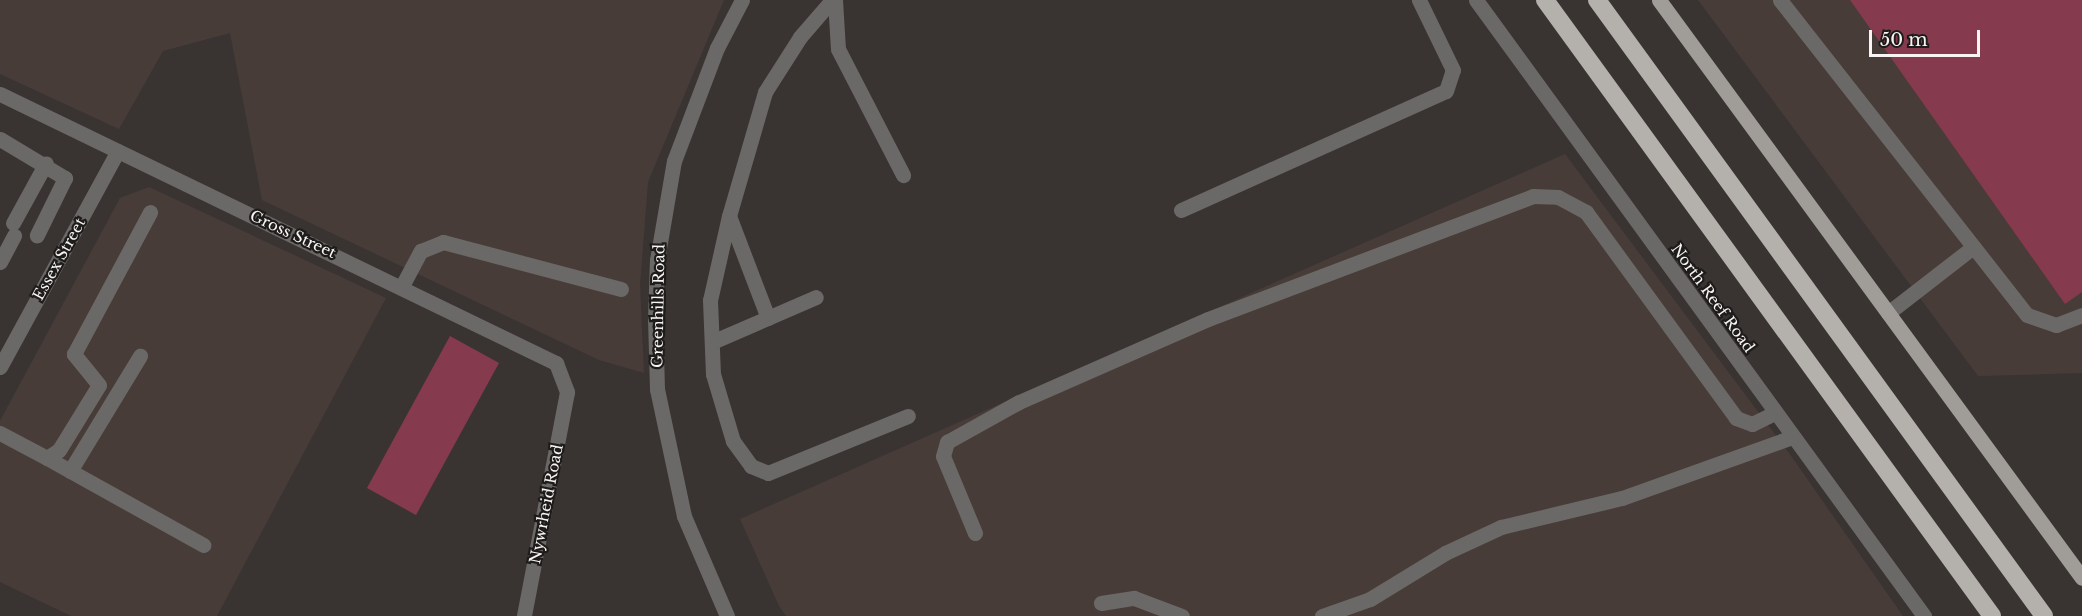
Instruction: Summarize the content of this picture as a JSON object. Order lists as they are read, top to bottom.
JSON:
{
  "streets": {
    "street": [
      "Gross Street",
      "Essex Street",
      "North Reef Road",
      "Greenhills Road",
      "Nywrheid Road"
    ]
  },
  "crossings": [
    ["Gross Street", "Essex Street"],
    ["Gross Street", "Nywrheid Road"]
  ],
  "scale_bar": "50 m"
}
